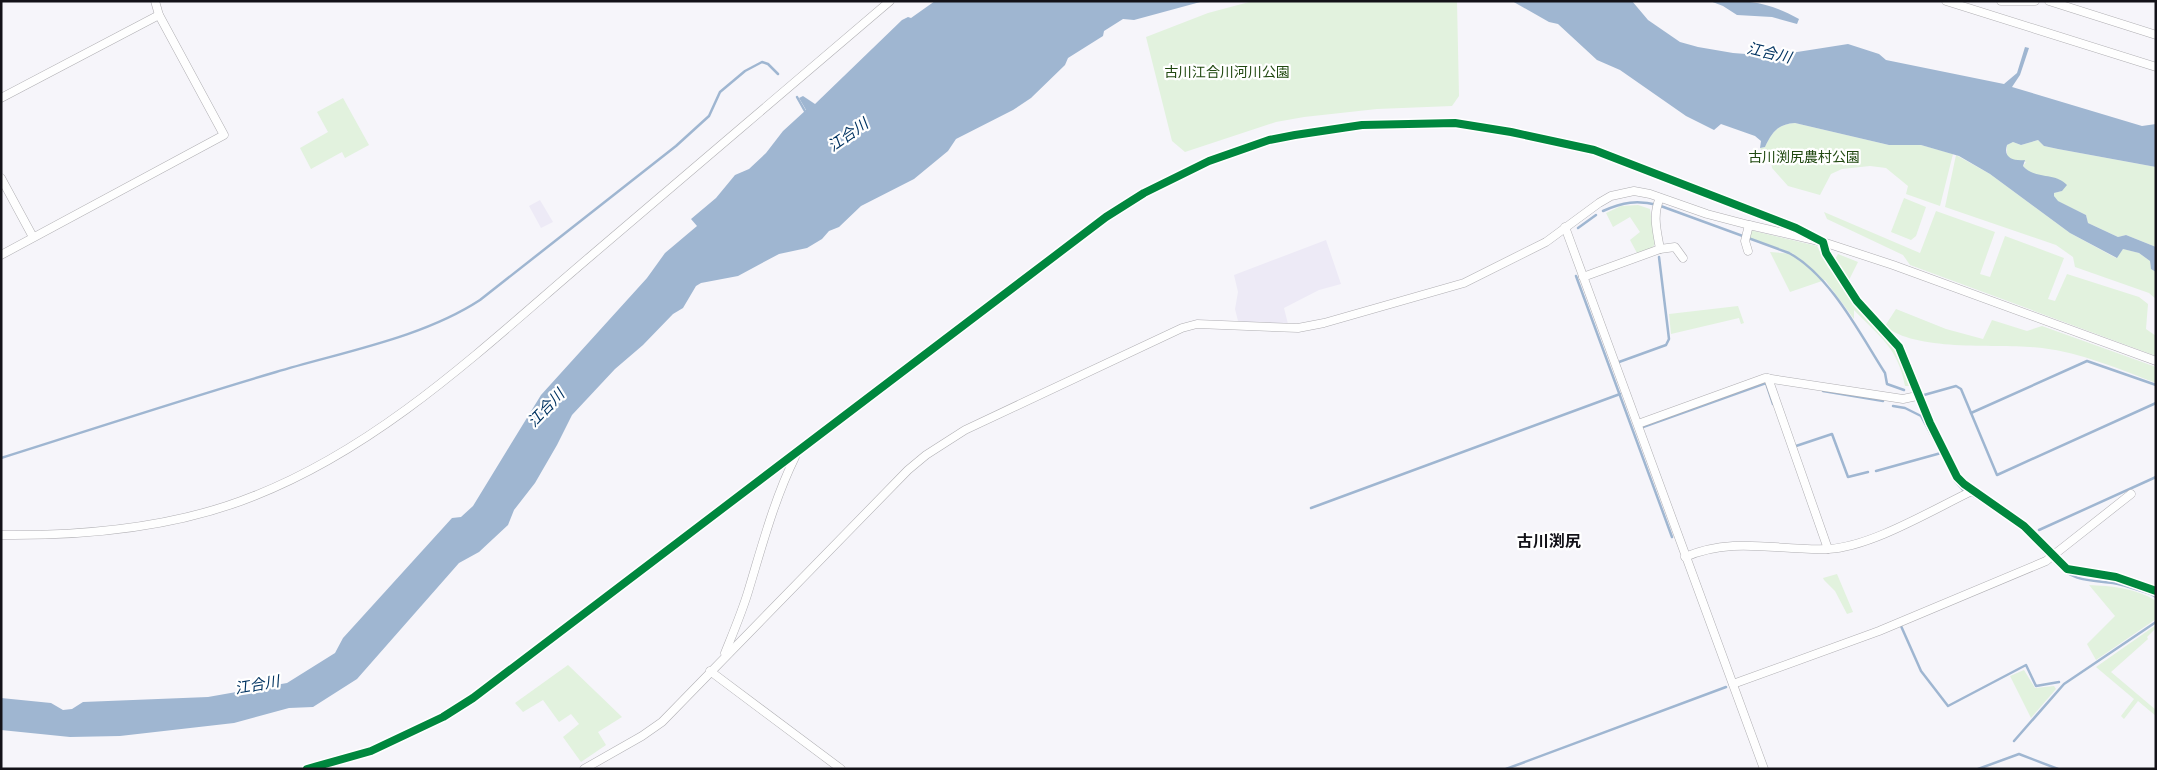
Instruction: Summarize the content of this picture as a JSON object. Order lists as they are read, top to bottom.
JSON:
{
  "districts": ["古川渕尻"],
  "water": ["江合川"],
  "parks": ["古川江合川河川公園", "古川渕尻農村公園"]
}
